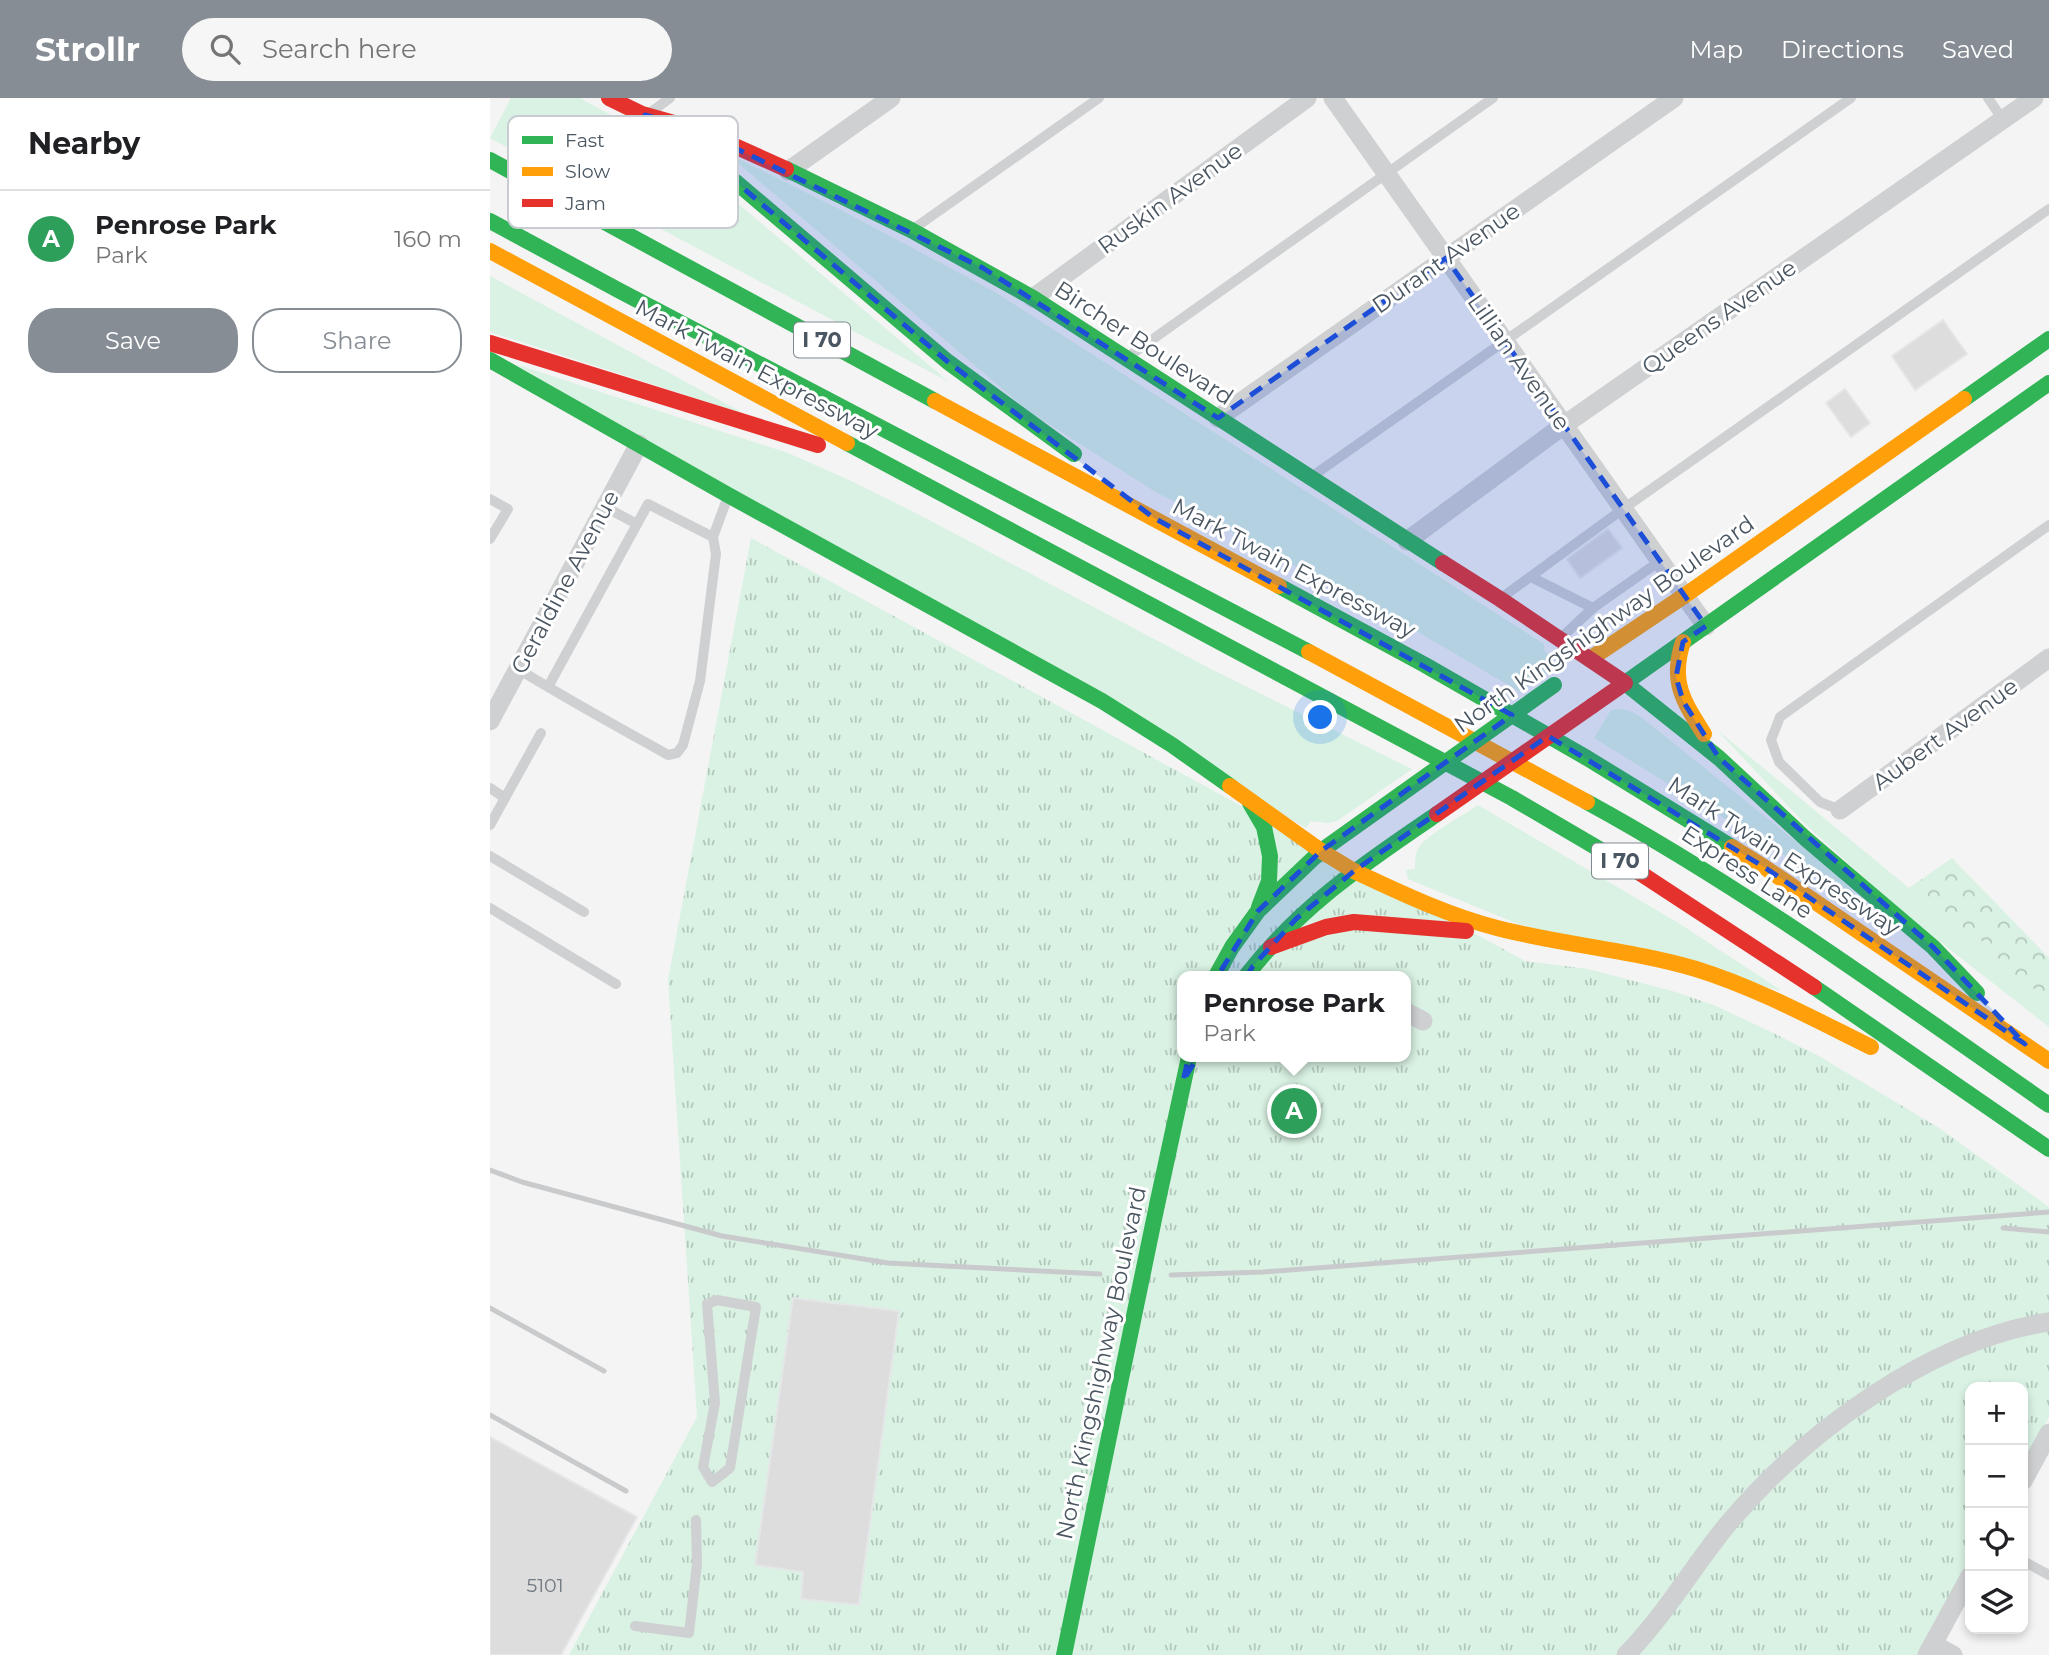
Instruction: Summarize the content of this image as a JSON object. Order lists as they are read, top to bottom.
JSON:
{
  "streets": {
    "main road": [
      "I 70",
      "Bircher Boulevard",
      "Mark Twain Expressway",
      "North Kingshighway Boulevard",
      "Express Lane"
    ],
    "street": [
      "Ruskin Avenue",
      "Durant Avenue",
      "Queens Avenue",
      "Lillian Avenue",
      "Geraldine Avenue",
      "Aubert Avenue"
    ]
  },
  "crossings": [
    ["Ruskin Avenue", "Bircher Boulevard"],
    ["Durant Avenue", "Bircher Boulevard"],
    ["Durant Avenue", "Lillian Avenue"],
    ["Queens Avenue", "Bircher Boulevard"],
    ["Queens Avenue", "Lillian Avenue"],
    ["Bircher Boulevard", "North Kingshighway Boulevard"],
    ["Lillian Avenue", "North Kingshighway Boulevard"]
  ],
  "house_numbers": ["5101"],
  "legend": ["Fast", "Slow", "Jam"],
  "page": {
    "header": "Strollr",
    "search": "Search here",
    "nav": ["Map", "Directions", "Saved"],
    "heading": "Nearby",
    "list": [
      {
        "mark": "A",
        "name": "Penrose Park",
        "note": "Park",
        "value": "160 m"
      }
    ],
    "buttons": ["Save", "Share"],
    "popup": ["Penrose Park", "Park"],
    "pins": "A",
    "map_buttons": ["+", "−"]
  }
}
